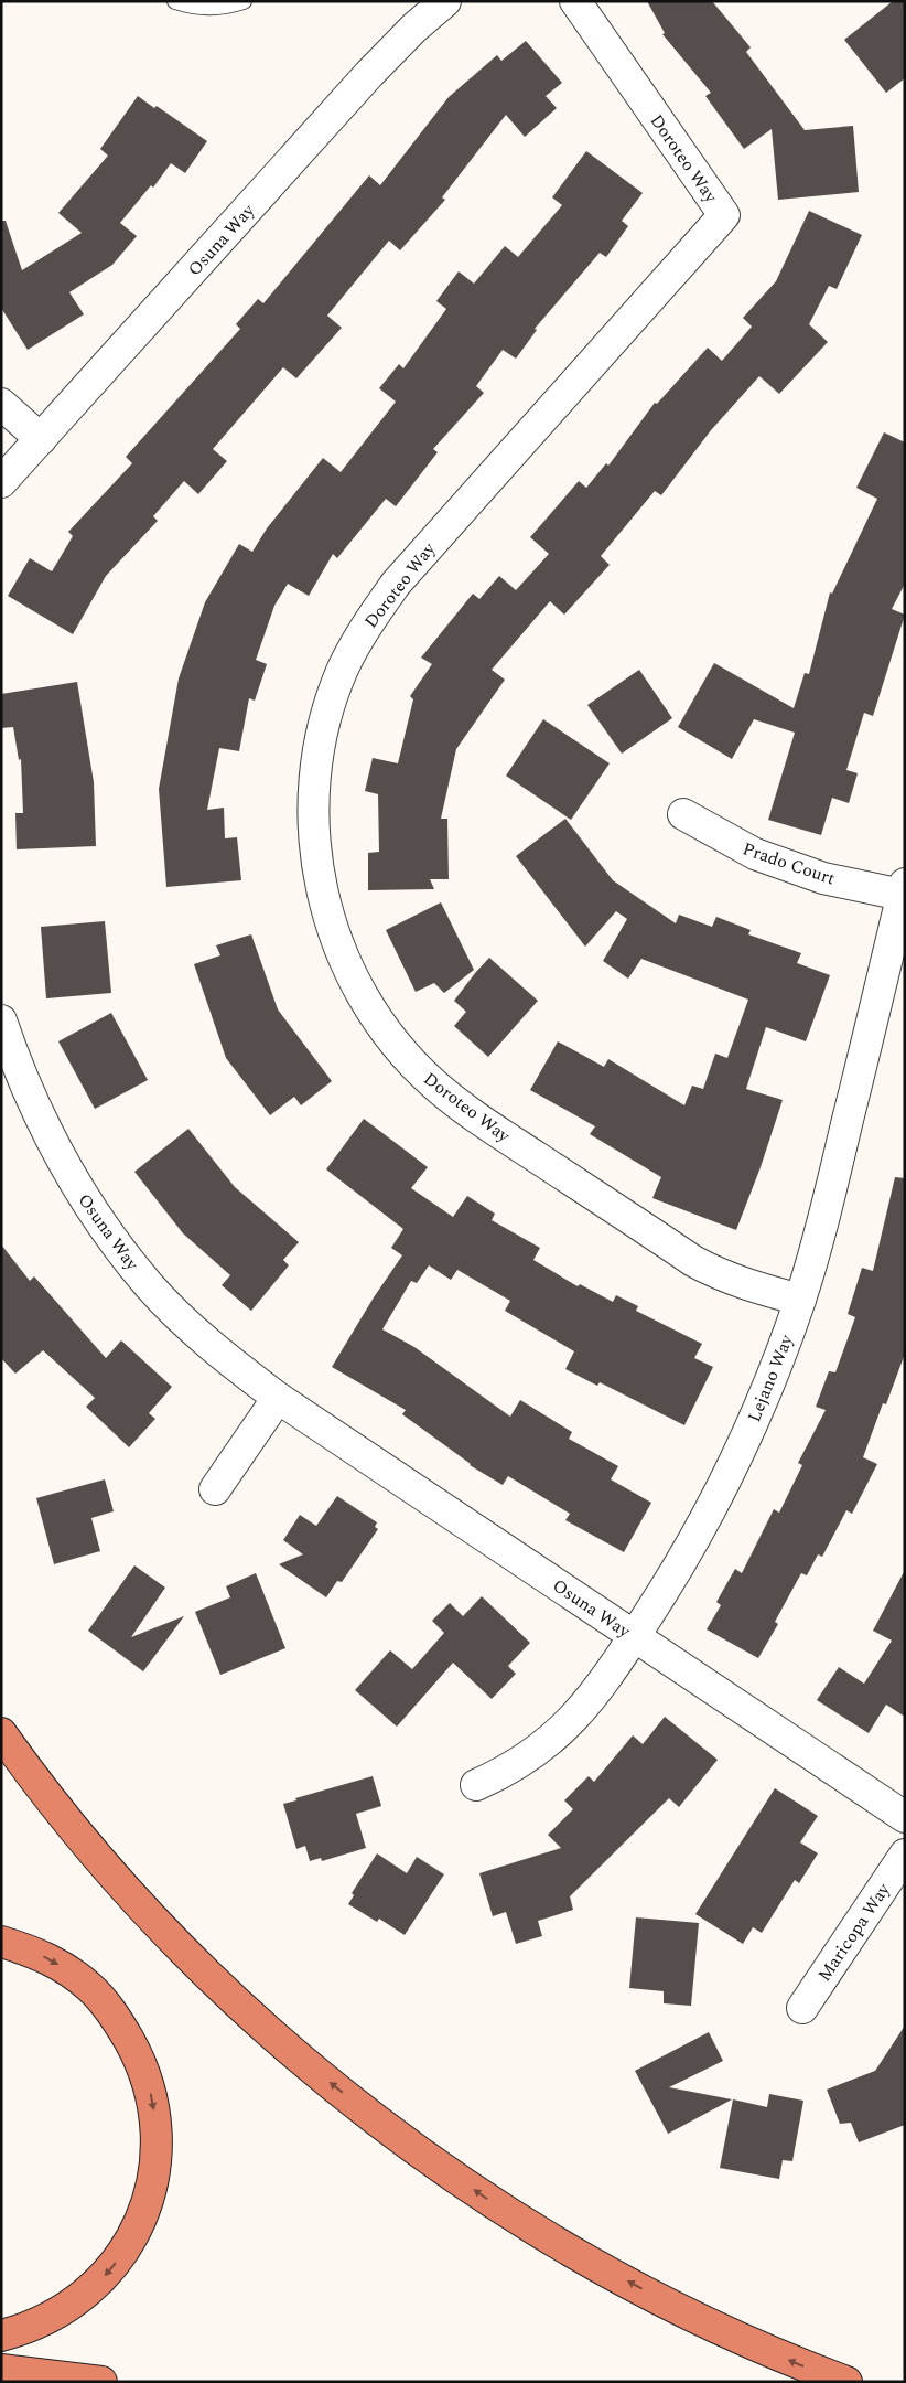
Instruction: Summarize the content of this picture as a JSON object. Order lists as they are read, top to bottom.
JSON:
{
  "streets": {
    "street": [
      "Doroteo Way",
      "Osuna Way",
      "Prado Court",
      "Lejano Way",
      "Maricopa Way"
    ]
  },
  "crossings": [
    ["Doroteo Way", "Lejano Way"],
    ["Osuna Way", "Lejano Way"],
    ["Prado Court", "Lejano Way"]
  ]
}
